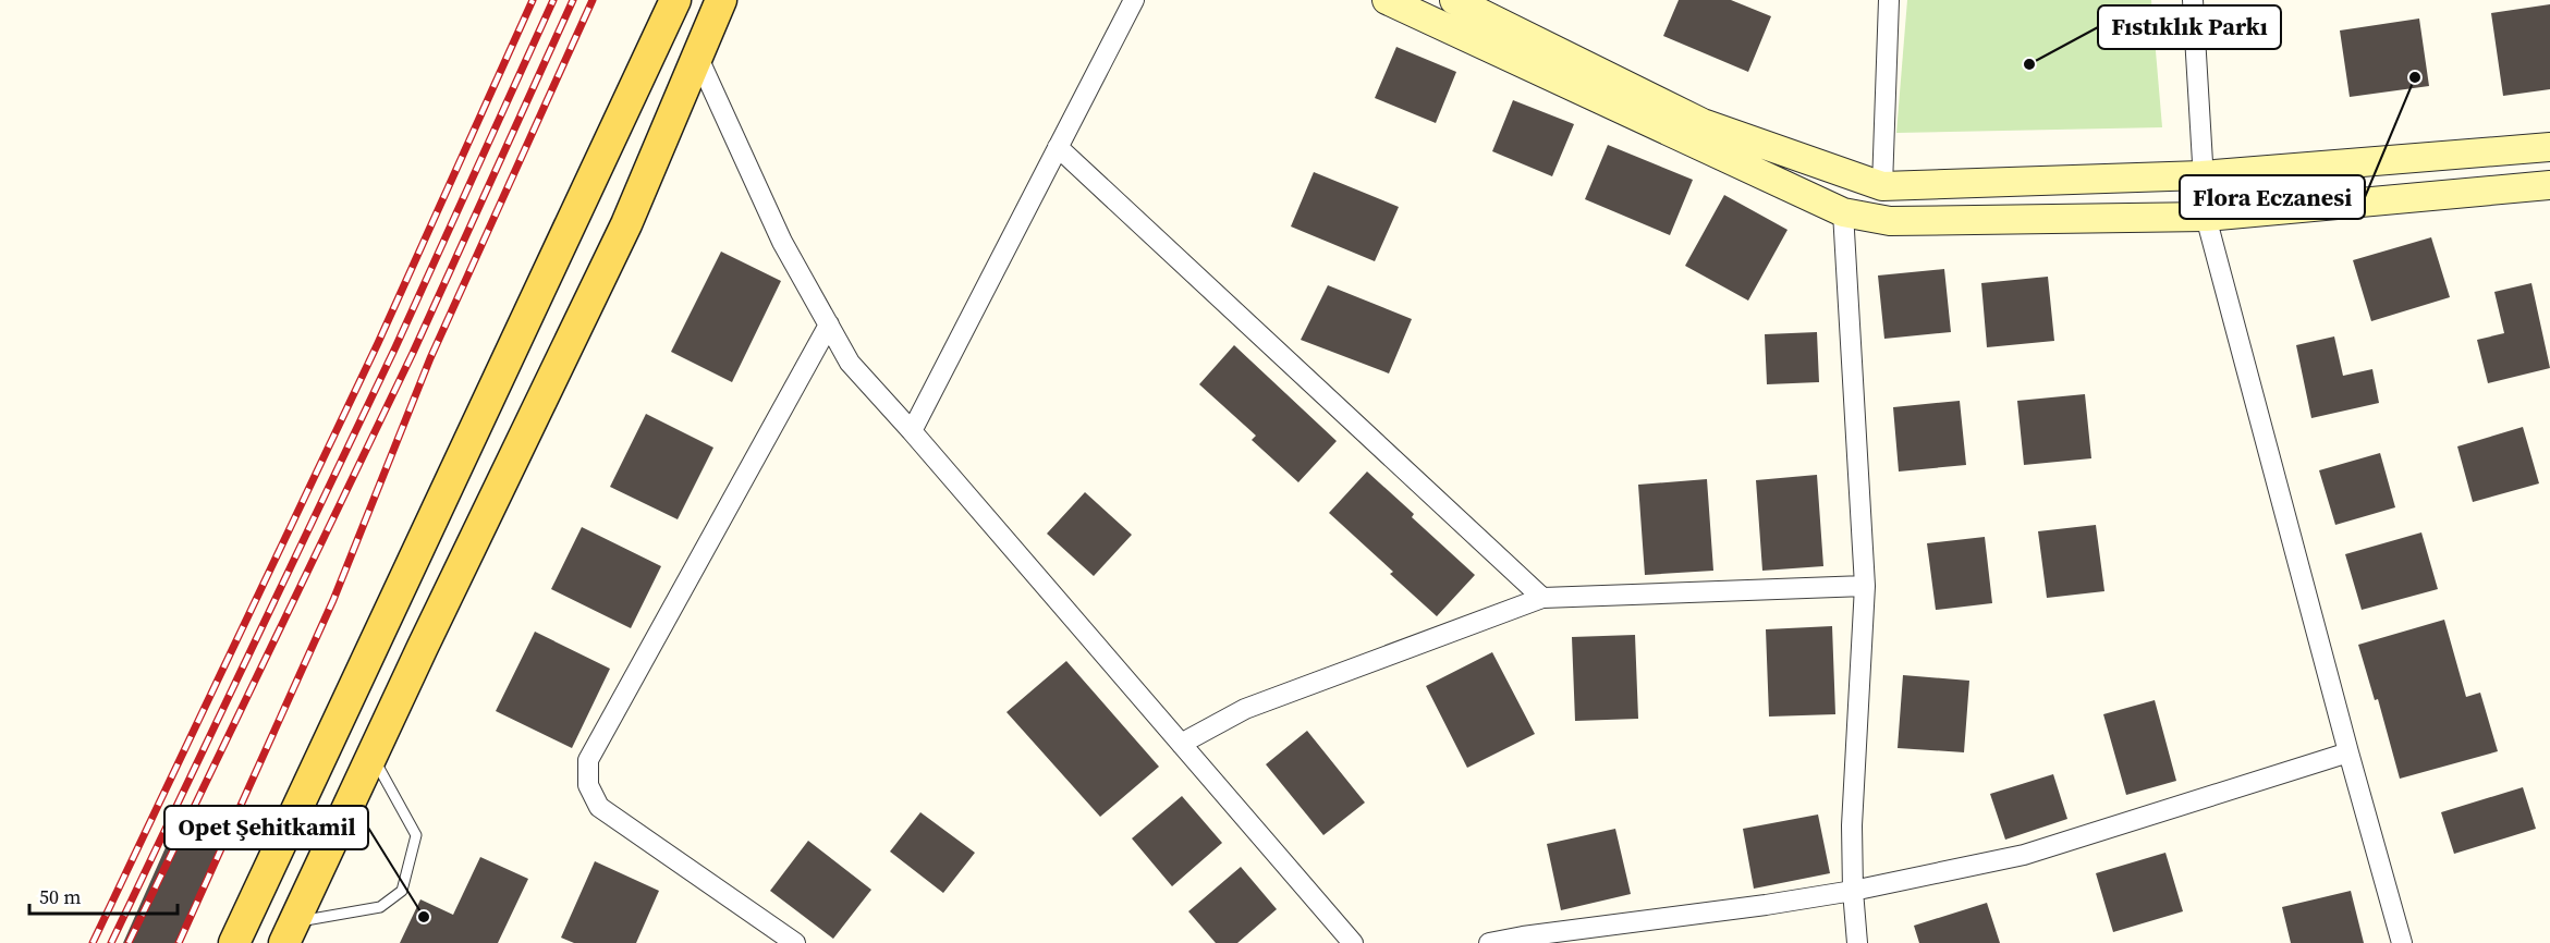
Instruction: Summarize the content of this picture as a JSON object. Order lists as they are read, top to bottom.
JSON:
{
  "places": ["Fıstıklık Parkı", "Flora Eczanesi", "Opet Şehitkamil"],
  "scale_bar": "50 m"
}
